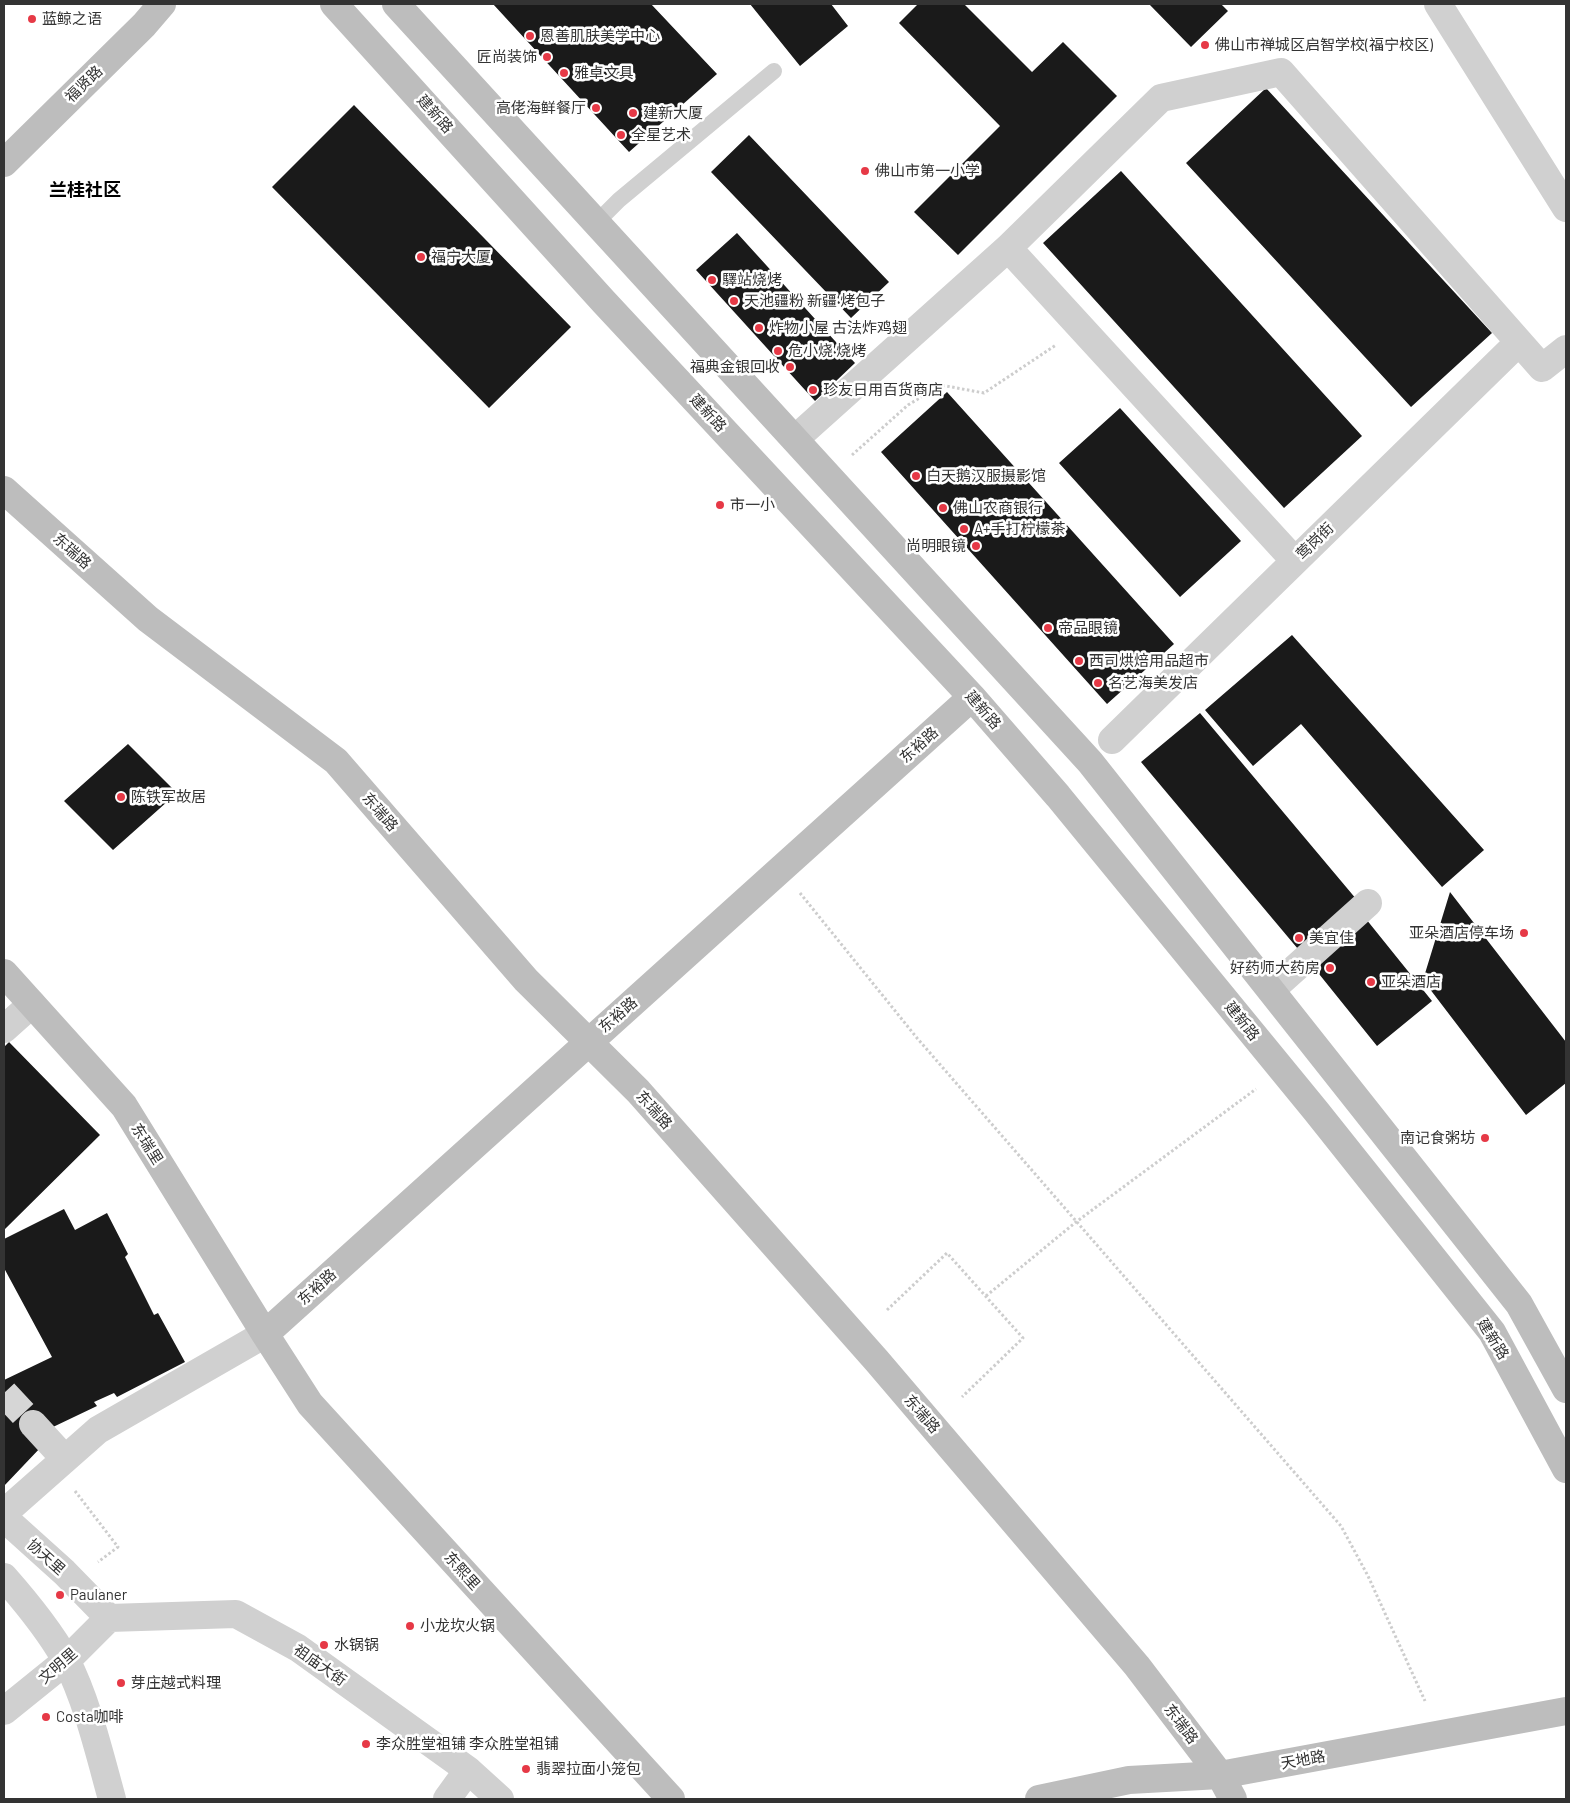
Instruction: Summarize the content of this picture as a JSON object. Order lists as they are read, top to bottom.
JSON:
{
  "streets": {
    "street": [
      "福贤路",
      "建新路",
      "莺岗街",
      "东瑞路",
      "东裕路",
      "东瑞里",
      "协天里",
      "东熙里",
      "祖庙大街",
      "文明里",
      "天地路"
    ]
  },
  "crossings": [
    ["建新路", "东裕路"],
    ["东瑞路", "东裕路"],
    ["东瑞路", "天地路"],
    ["东裕路", "东瑞里"],
    ["东裕路", "东熙里"],
    ["东瑞里", "东熙里"],
    ["协天里", "祖庙大街"],
    ["协天里", "文明里"],
    ["祖庙大街", "文明里"]
  ],
  "districts": ["兰桂社区"],
  "places": [
    "蓝鲸之语",
    "恩善肌肤美学中心",
    "佛山市禅城区启智学校(福宁校区)",
    "匠尚装饰",
    "雅卓文具",
    "高佬海鲜餐厅",
    "建新大厦",
    "全星艺术",
    "佛山市第一小学",
    "福宁大厦",
    "驛站烧烤",
    "天池疆粉 新疆·烤包子",
    "炸物小屋 古法炸鸡翅",
    "危小烧·烧烤",
    "福典金银回收",
    "珍友日用百货商店",
    "白天鹅汉服摄影馆",
    "市一小",
    "佛山农商银行",
    "A+手打柠檬茶",
    "尚明眼镜",
    "帝品眼镜",
    "西司烘焙用品超市",
    "名艺海美发店",
    "陈铁军故居",
    "亚朵酒店停车场",
    "美宜佳",
    "好药师大药房",
    "亚朵酒店",
    "南记食粥坊",
    "Paulaner",
    "小龙坎火锅",
    "水锅锅",
    "芽庄越式料理",
    "Costa咖啡",
    "李众胜堂祖铺 李众胜堂祖铺",
    "翡翠拉面小笼包"
  ]
}
